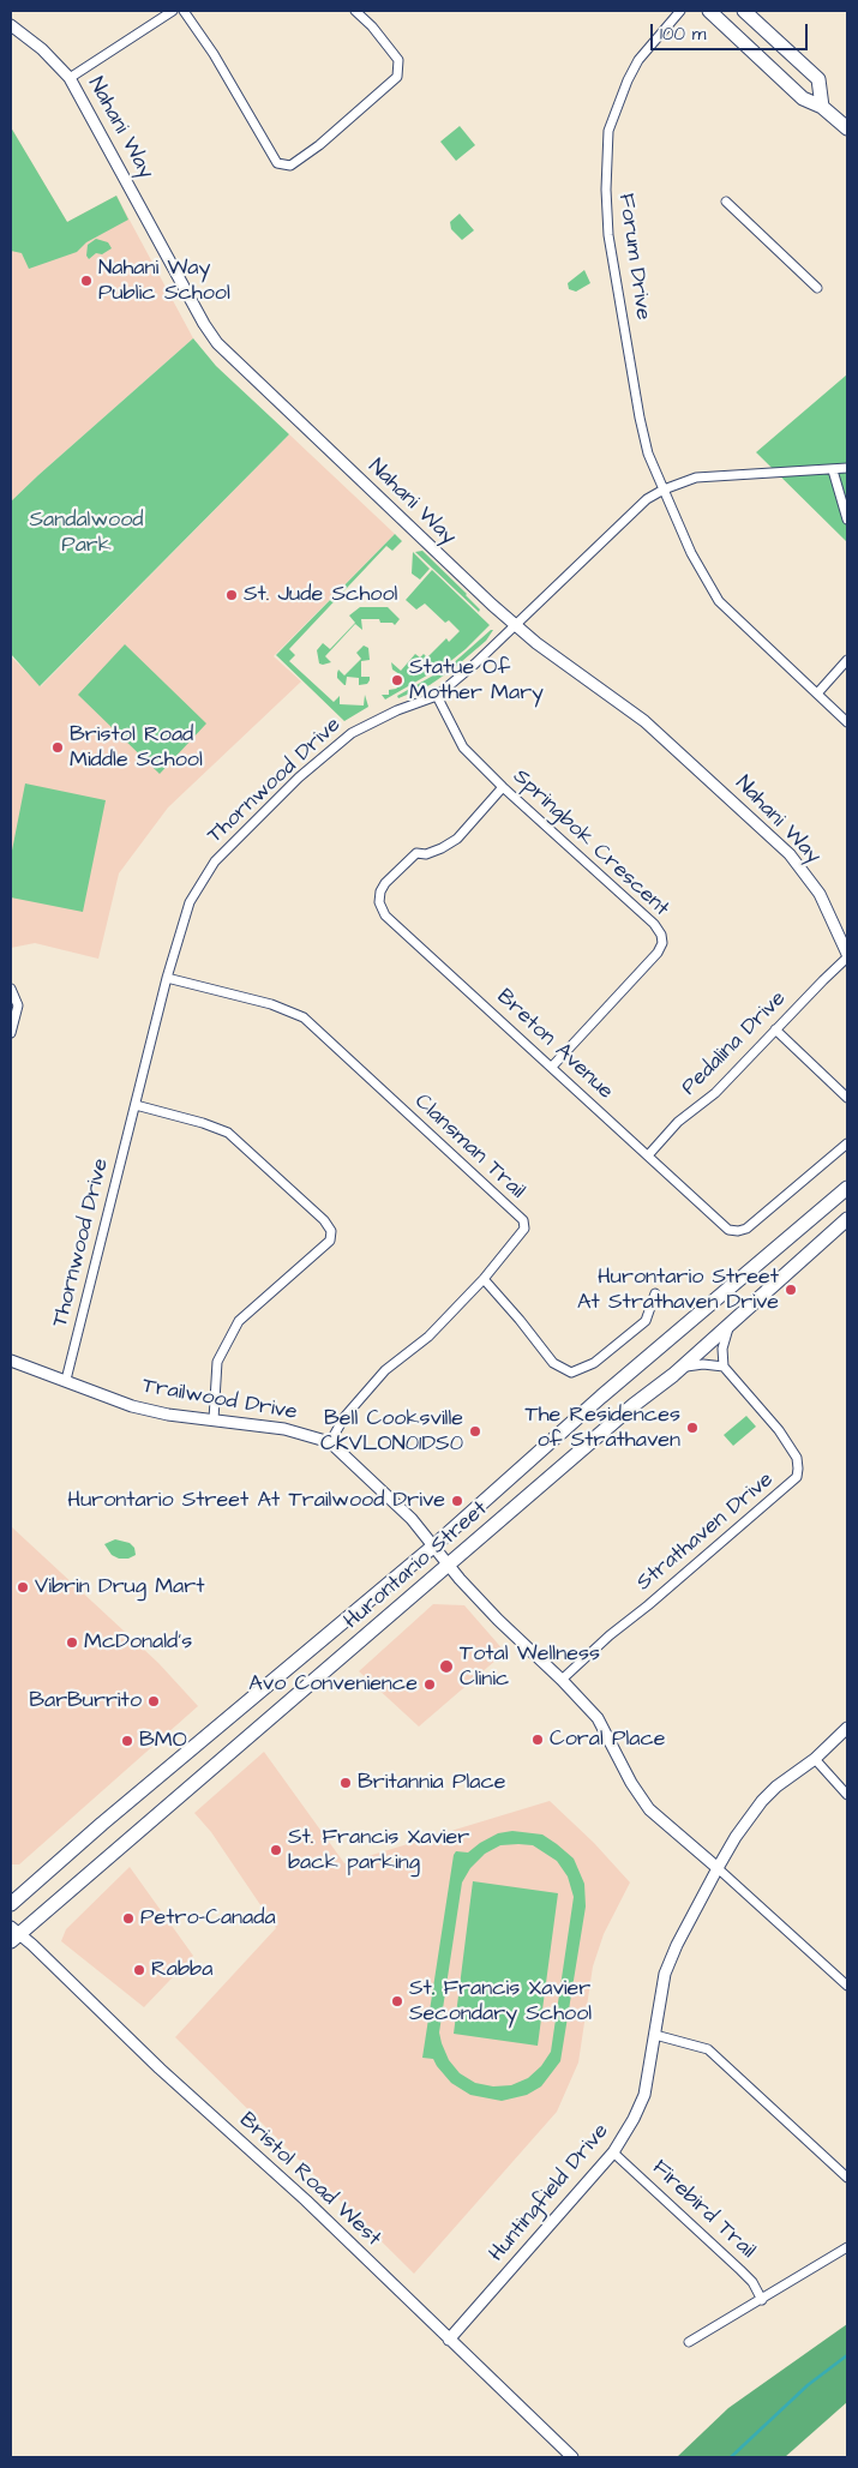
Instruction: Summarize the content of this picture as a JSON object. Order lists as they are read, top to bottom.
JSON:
{
  "streets": {
    "main road": ["Hurontario Street"],
    "street": [
      "Nahani Way",
      "Forum Drive",
      "Thornwood Drive",
      "Springbok Crescent",
      "Pedalina Drive",
      "Breton Avenue",
      "Clansman Trail",
      "Trailwood Drive",
      "Strathaven Drive",
      "Bristol Road West",
      "Huntingfield Drive",
      "Firebird Trail"
    ]
  },
  "crossings": [
    ["Nahani Way", "Thornwood Drive"],
    ["Nahani Way", "Pedalina Drive"],
    ["Forum Drive", "Thornwood Drive"],
    ["Thornwood Drive", "Springbok Crescent"],
    ["Thornwood Drive", "Clansman Trail"],
    ["Thornwood Drive", "Trailwood Drive"],
    ["Springbok Crescent", "Breton Avenue"],
    ["Pedalina Drive", "Breton Avenue"],
    ["Clansman Trail", "Trailwood Drive"],
    ["Trailwood Drive", "Strathaven Drive"],
    ["Trailwood Drive", "Hurontario Street"],
    ["Trailwood Drive", "Huntingfield Drive"],
    ["Hurontario Street", "Bristol Road West"],
    ["Bristol Road West", "Huntingfield Drive"],
    ["Huntingfield Drive", "Firebird Trail"]
  ],
  "parks": ["Sandalwood Park"],
  "places": [
    "Nahani Way Public School",
    "St. Jude School",
    "Statue Of Mother Mary",
    "Bristol Road Middle School",
    "Hurontario Street At Strathaven Drive",
    "The Residences of Strathaven",
    "Bell Cooksville CKVLON01DS0",
    "Hurontario Street At Trailwood Drive",
    "Vibrin Drug Mart",
    "McDonald's",
    "Total Wellness Clinic",
    "Avo Convenience",
    "BarBurrito",
    "Coral Place",
    "BMO",
    "Britannia Place",
    "St. Francis Xavier back parking",
    "Petro-Canada",
    "Rabba",
    "St. Francis Xavier Secondary School"
  ],
  "scale_bar": "100 m"
}
